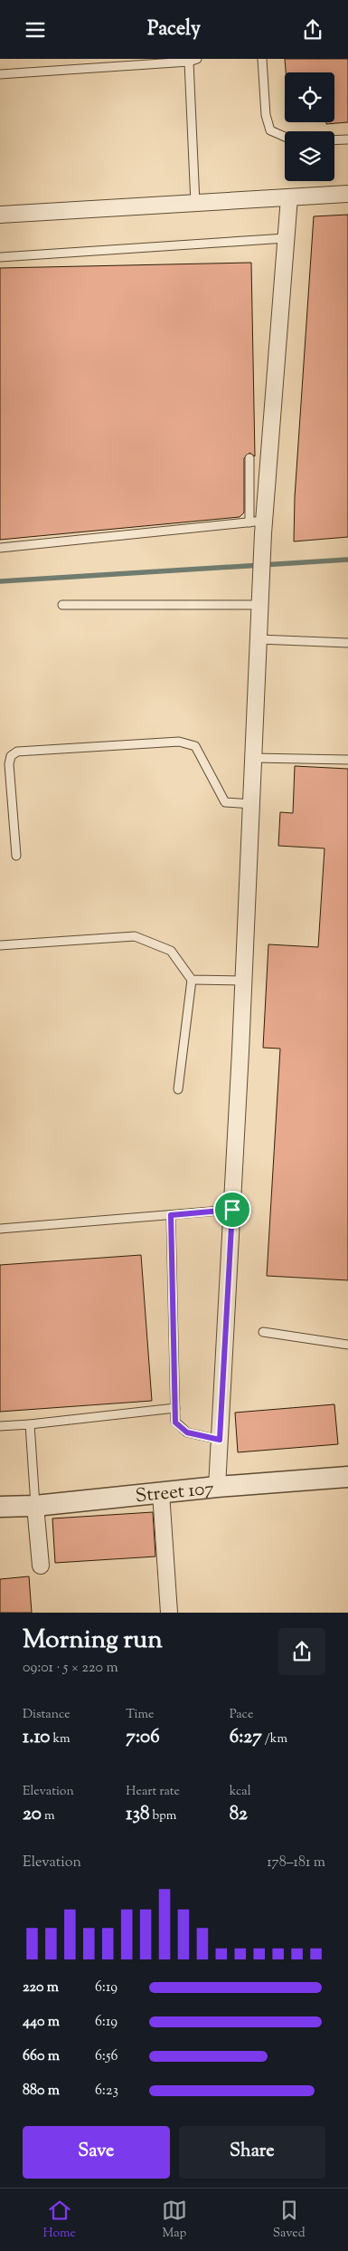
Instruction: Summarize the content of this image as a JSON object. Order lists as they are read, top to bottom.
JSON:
{
  "streets": {
    "street": ["Street 107"]
  },
  "page": {
    "header": "Pacely",
    "heading": ["Morning run", "09:01 · 5 × 220 m"],
    "stats": [
      ["Distance", "1.10 km"],
      ["Time", "7:06"],
      ["Pace", "6:27 /km"],
      ["Elevation", "20 m"],
      ["Heart rate", "138 bpm"],
      ["kcal", "82"]
    ],
    "chart": ["Elevation", "178–181 m"],
    "list": [
      {
        "name": "220 m",
        "note": "6:19"
      },
      {
        "name": "440 m",
        "note": "6:19"
      },
      {
        "name": "660 m",
        "note": "6:56"
      },
      {
        "name": "880 m",
        "note": "6:23"
      }
    ],
    "buttons": ["Save", "Share"],
    "tabs": ["Home", "Map", "Saved"]
  }
}
